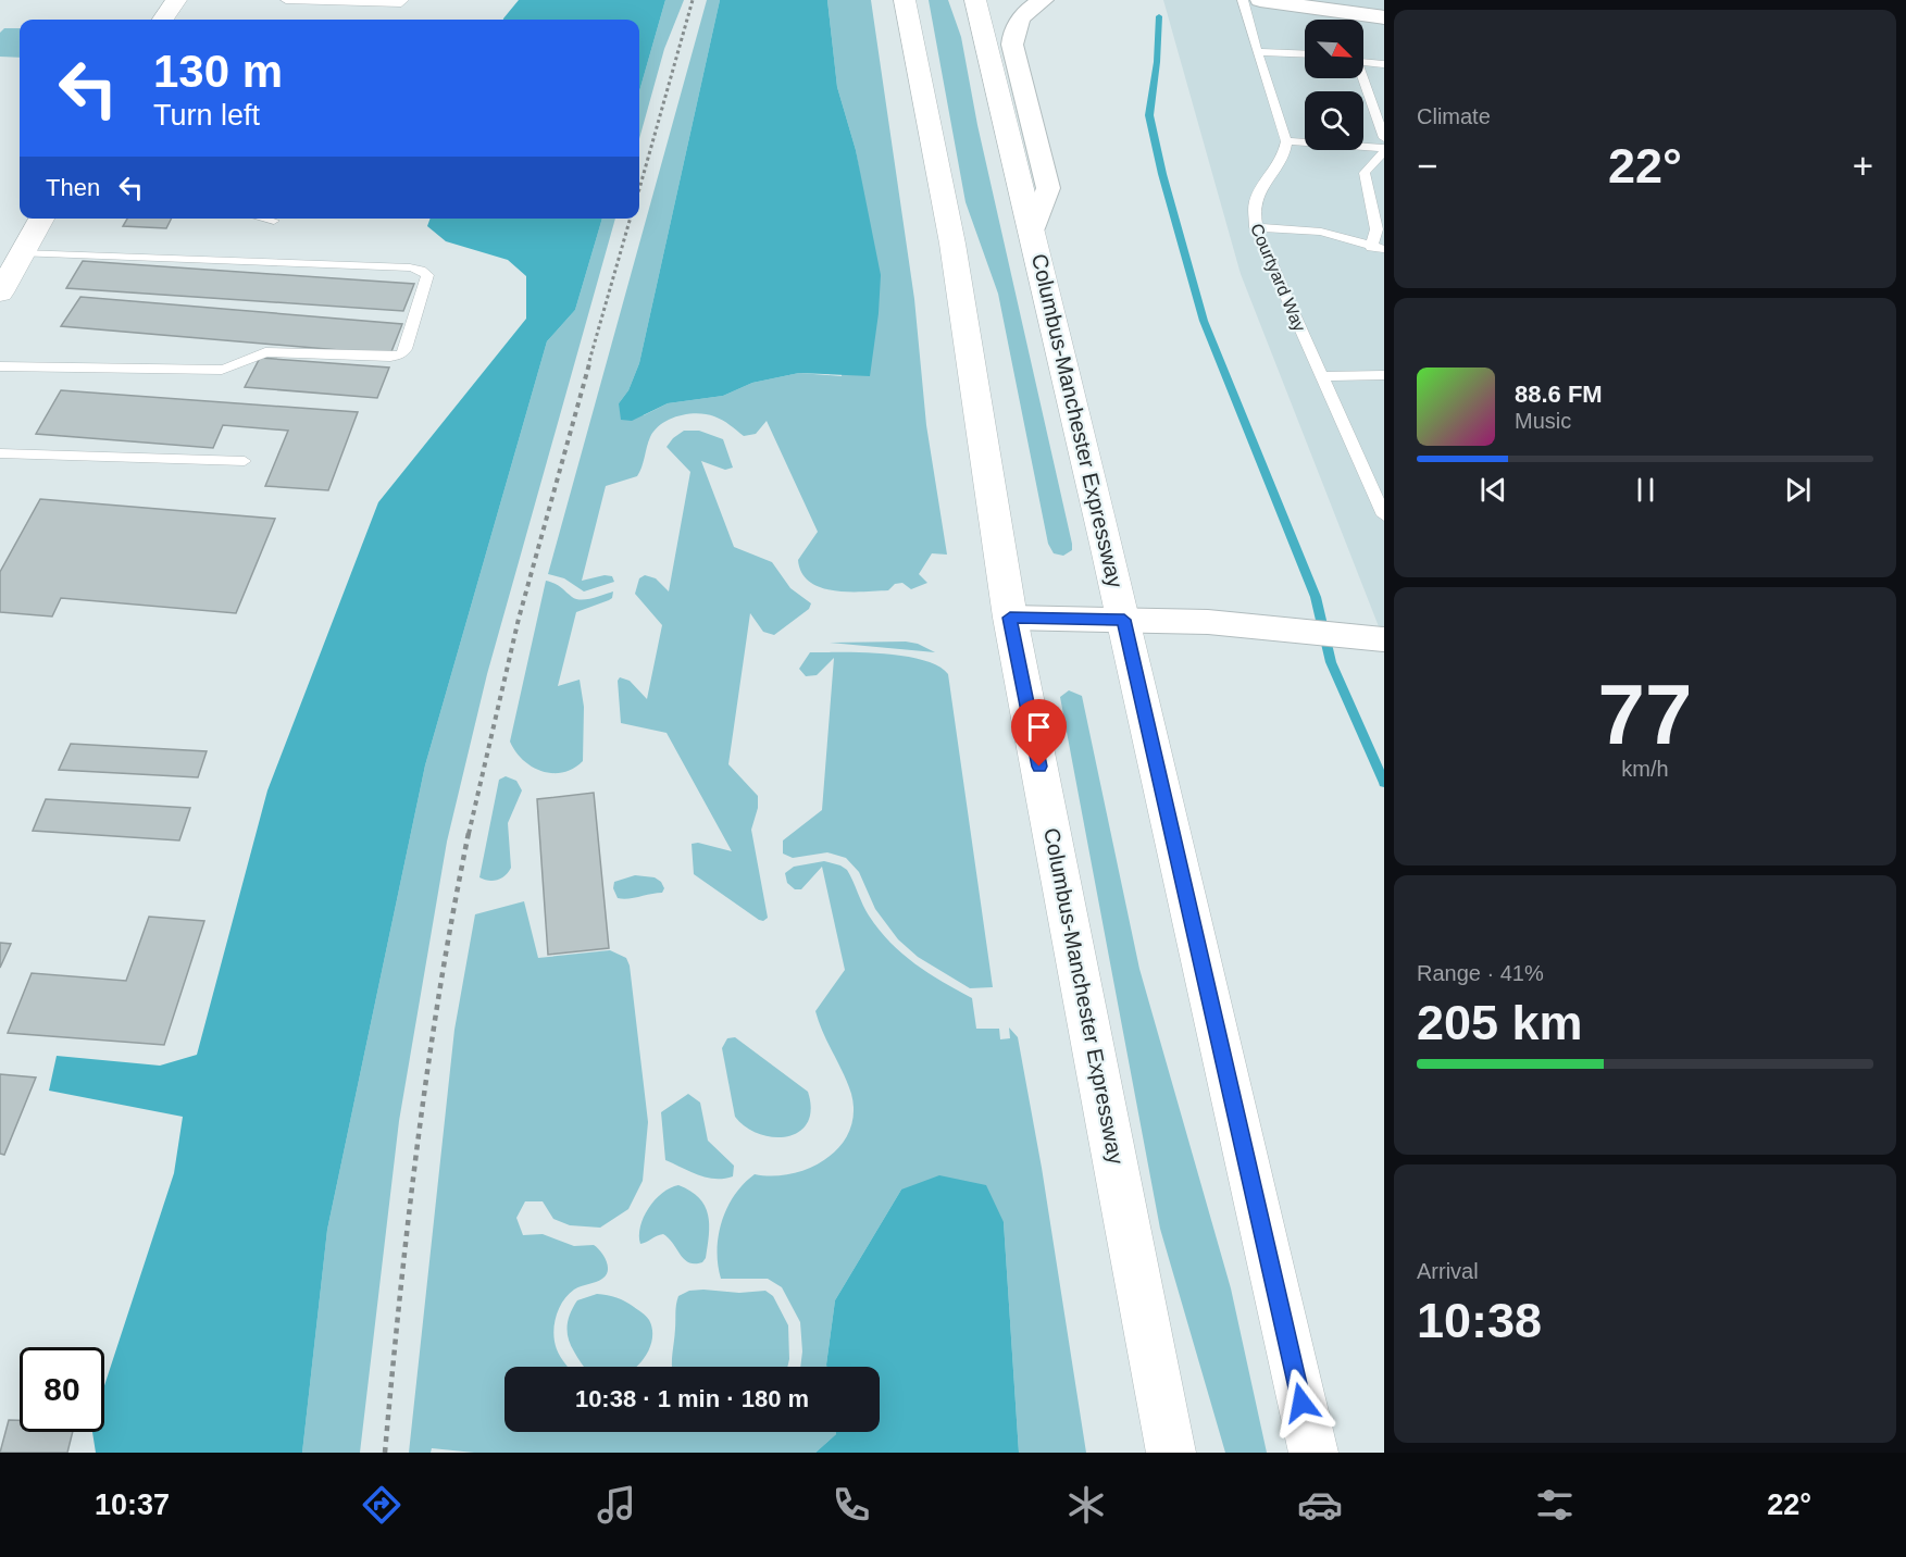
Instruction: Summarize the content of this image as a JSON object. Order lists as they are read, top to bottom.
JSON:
{
  "streets": {
    "main road": ["Columbus-Manchester Expressway"],
    "lane": ["Courtyard Way"]
  },
  "north": "bottom right",
  "page": {
    "tile": [
      "Climate",
      ["77", "km/h"],
      ["Range · 41%", "205 km"],
      ["Arrival", "10:38"]
    ],
    "turn": ["130 m", "Turn left"],
    "heat": ["−", "22°", "+"],
    "then": "Then",
    "song": ["88.6 FM", "Music"],
    "limit": "80",
    "trip": "10:38 · 1 min · 180 m",
    "tabs": ["10:37", "22°"]
  }
}
